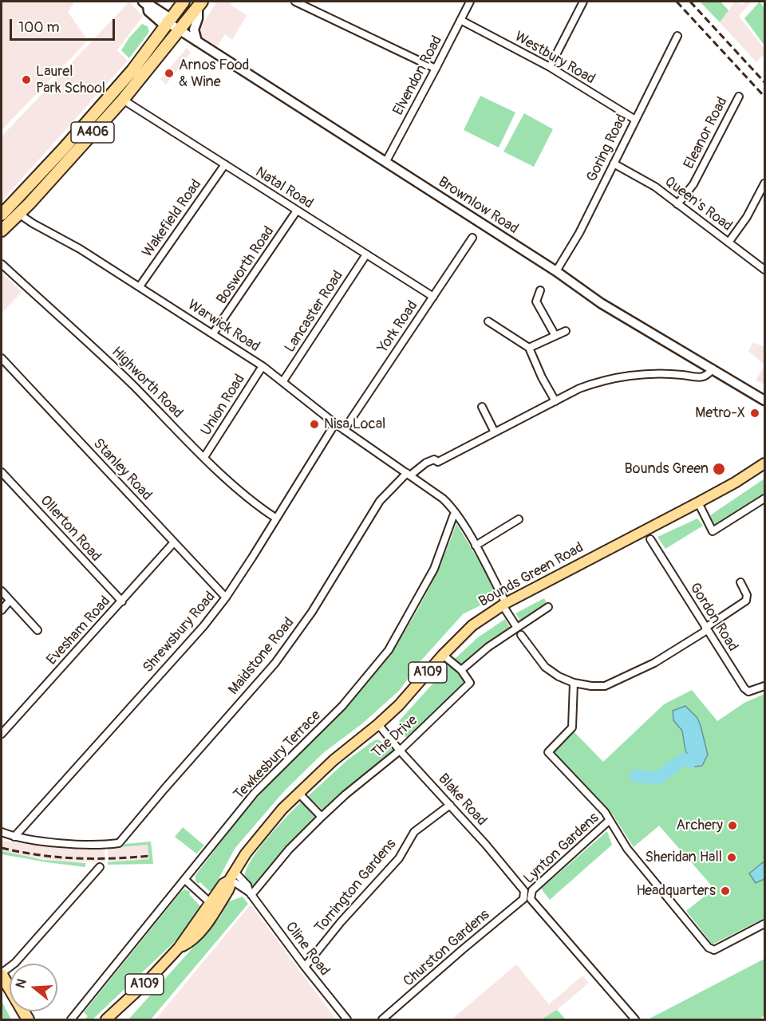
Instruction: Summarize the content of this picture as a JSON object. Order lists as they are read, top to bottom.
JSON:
{
  "streets": {
    "highway": ["A406"],
    "main road": ["Brownlow Road", "Bounds Green Road", "A109"],
    "street": [
      "Westbury Road",
      "Elvendon Road",
      "Eleanor Road",
      "Goring Road",
      "Natal Road",
      "Queen's Road",
      "Wakefield Road",
      "Bosworth Road",
      "Lancaster Road",
      "Warwick Road",
      "York Road",
      "Highworth Road",
      "Union Road",
      "Stanley Road",
      "Ollerton Road",
      "Gordon Road",
      "Evesham Road",
      "Shrewsbury Road",
      "Maidstone Road",
      "The Drive",
      "Tewkesbury Terrace",
      "Blake Road",
      "Lynton Gardens",
      "Torrington Gardens",
      "Churston Gardens",
      "Cline Road"
    ]
  },
  "crossings": [
    ["Westbury Road", "Elvendon Road"],
    ["Westbury Road", "Goring Road"],
    ["Elvendon Road", "Brownlow Road"],
    ["A406", "Natal Road"],
    ["A406", "Brownlow Road"],
    ["A406", "Warwick Road"],
    ["Eleanor Road", "Queen's Road"],
    ["Goring Road", "Queen's Road"],
    ["Goring Road", "Brownlow Road"],
    ["Natal Road", "Wakefield Road"],
    ["Natal Road", "Bosworth Road"],
    ["Natal Road", "Lancaster Road"],
    ["Natal Road", "York Road"],
    ["Wakefield Road", "Warwick Road"],
    ["Bosworth Road", "Warwick Road"],
    ["Lancaster Road", "Warwick Road"],
    ["Warwick Road", "York Road"],
    ["Warwick Road", "Union Road"],
    ["Warwick Road", "Shrewsbury Road"],
    ["Warwick Road", "Maidstone Road"],
    ["Warwick Road", "Tewkesbury Terrace"],
    ["Highworth Road", "Union Road"],
    ["Highworth Road", "Shrewsbury Road"],
    ["Stanley Road", "Evesham Road"],
    ["Stanley Road", "Shrewsbury Road"],
    ["Ollerton Road", "Evesham Road"],
    ["Bounds Green Road", "Blake Road"],
    ["Bounds Green Road", "Cline Road"],
    ["Shrewsbury Road", "Maidstone Road"],
    ["The Drive", "Blake Road"],
    ["The Drive", "Cline Road"],
    ["Blake Road", "Lynton Gardens"],
    ["Blake Road", "Torrington Gardens"],
    ["Blake Road", "Churston Gardens"],
    ["Lynton Gardens", "Churston Gardens"],
    ["Torrington Gardens", "Cline Road"]
  ],
  "places": [
    "Arnos Food & Wine",
    "Laurel Park School",
    "Metro-X",
    "Nisa Local",
    "Bounds Green",
    "Archery",
    "Sheridan Hall",
    "Headquarters"
  ],
  "scale_bar": "100 m",
  "north": "left"
}
